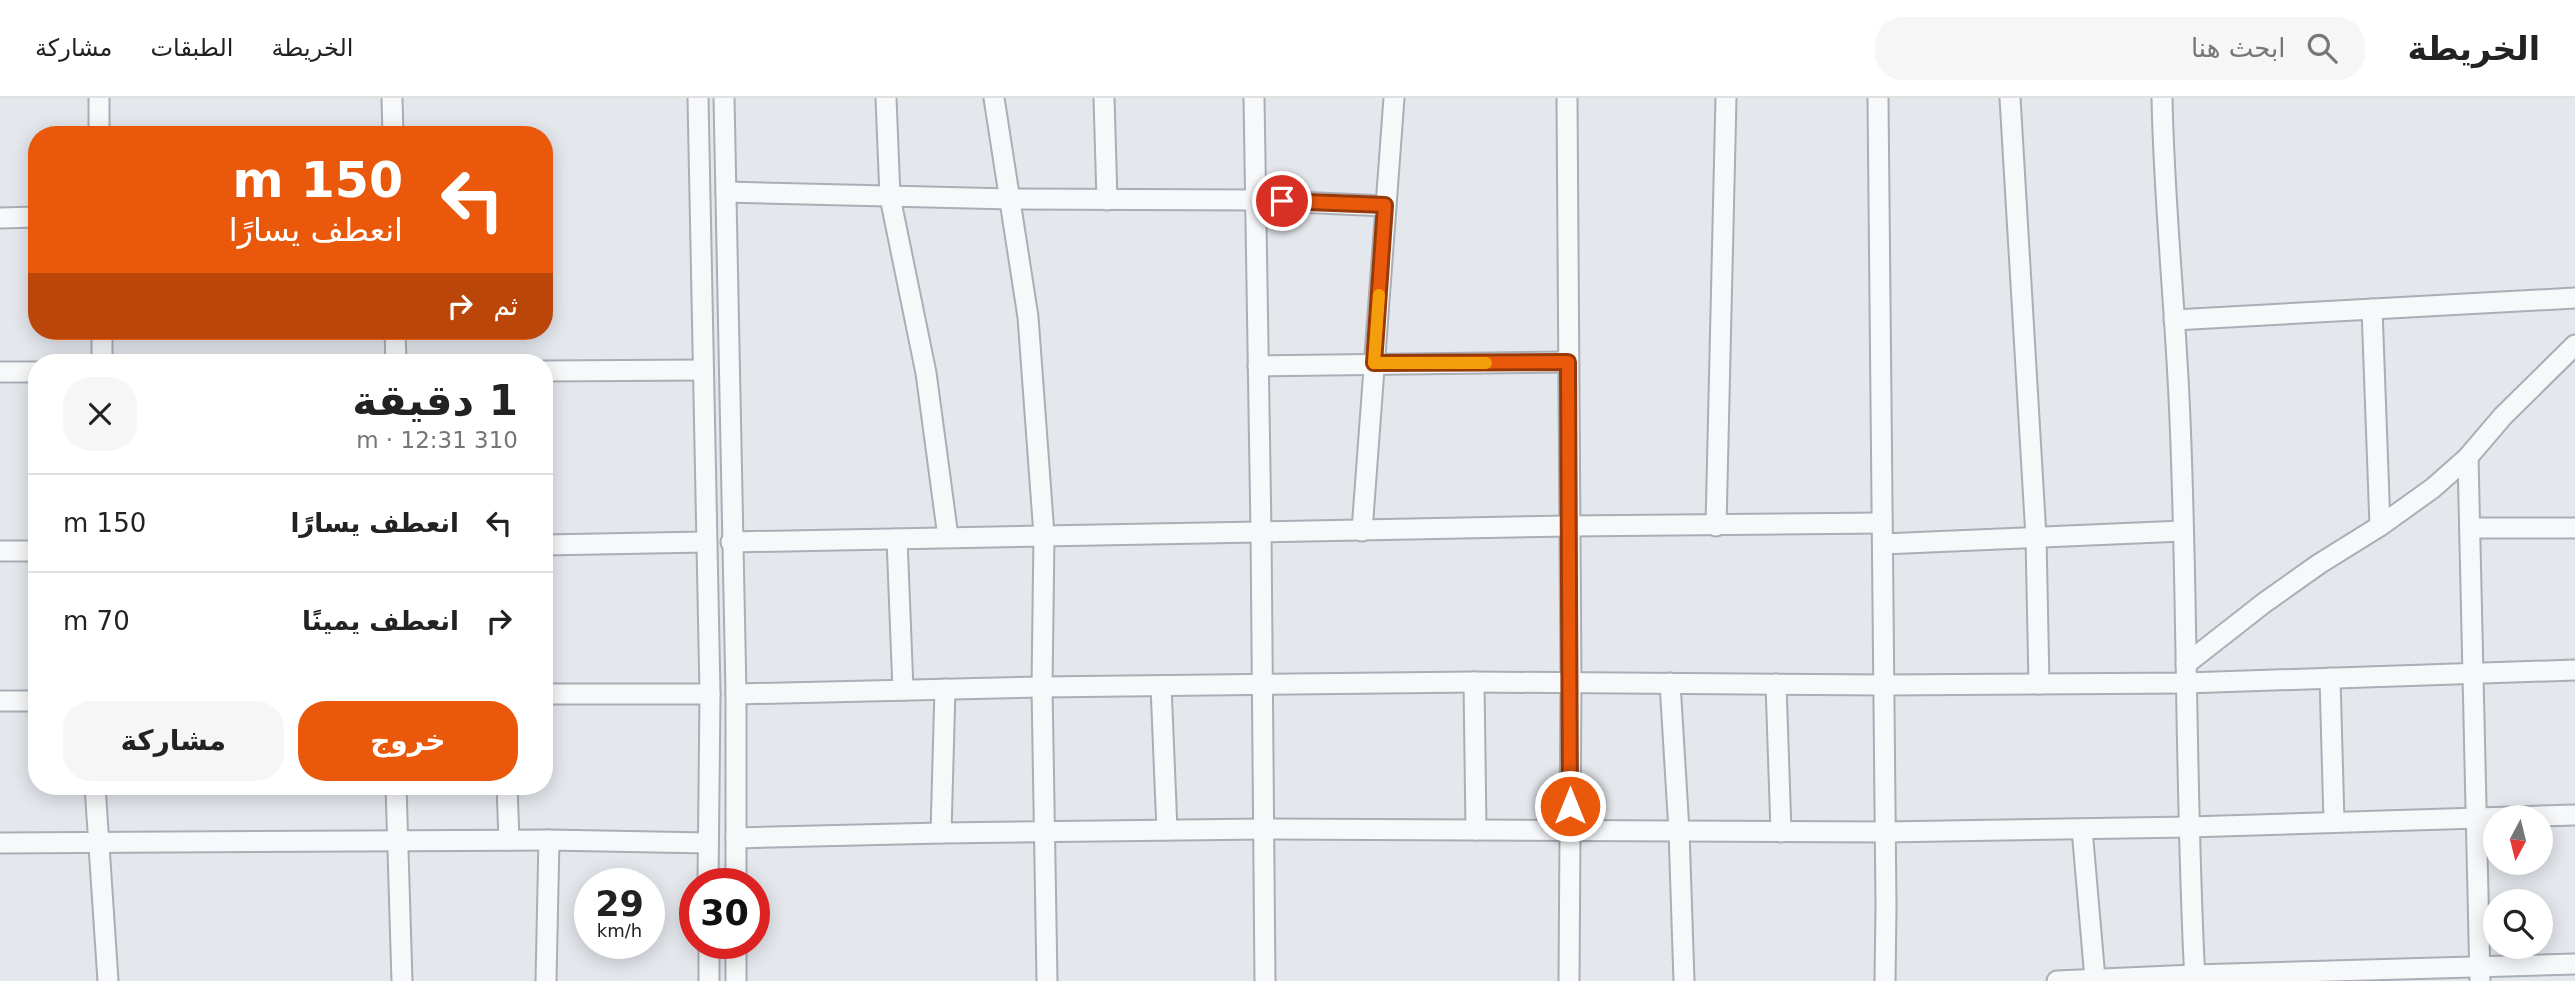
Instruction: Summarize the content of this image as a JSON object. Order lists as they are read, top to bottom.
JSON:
{
  "north": "bottom",
  "page": {
    "header": "الخريطة",
    "search": "ابحث هنا",
    "nav": ["الخريطة", "الطبقات", "مشاركة"],
    "turn": ["150 m", "انعطف يسارًا"],
    "then": "ثم",
    "heading": ["1 دقيقة", "310 m · 12:31"],
    "list": [
      {
        "name": "انعطف يسارًا",
        "value": "150 m"
      },
      {
        "name": "انعطف يمينًا",
        "value": "70 m"
      }
    ],
    "buttons": ["خروج", "مشاركة"],
    "speed": "29 km/h",
    "limit": "30"
  }
}
